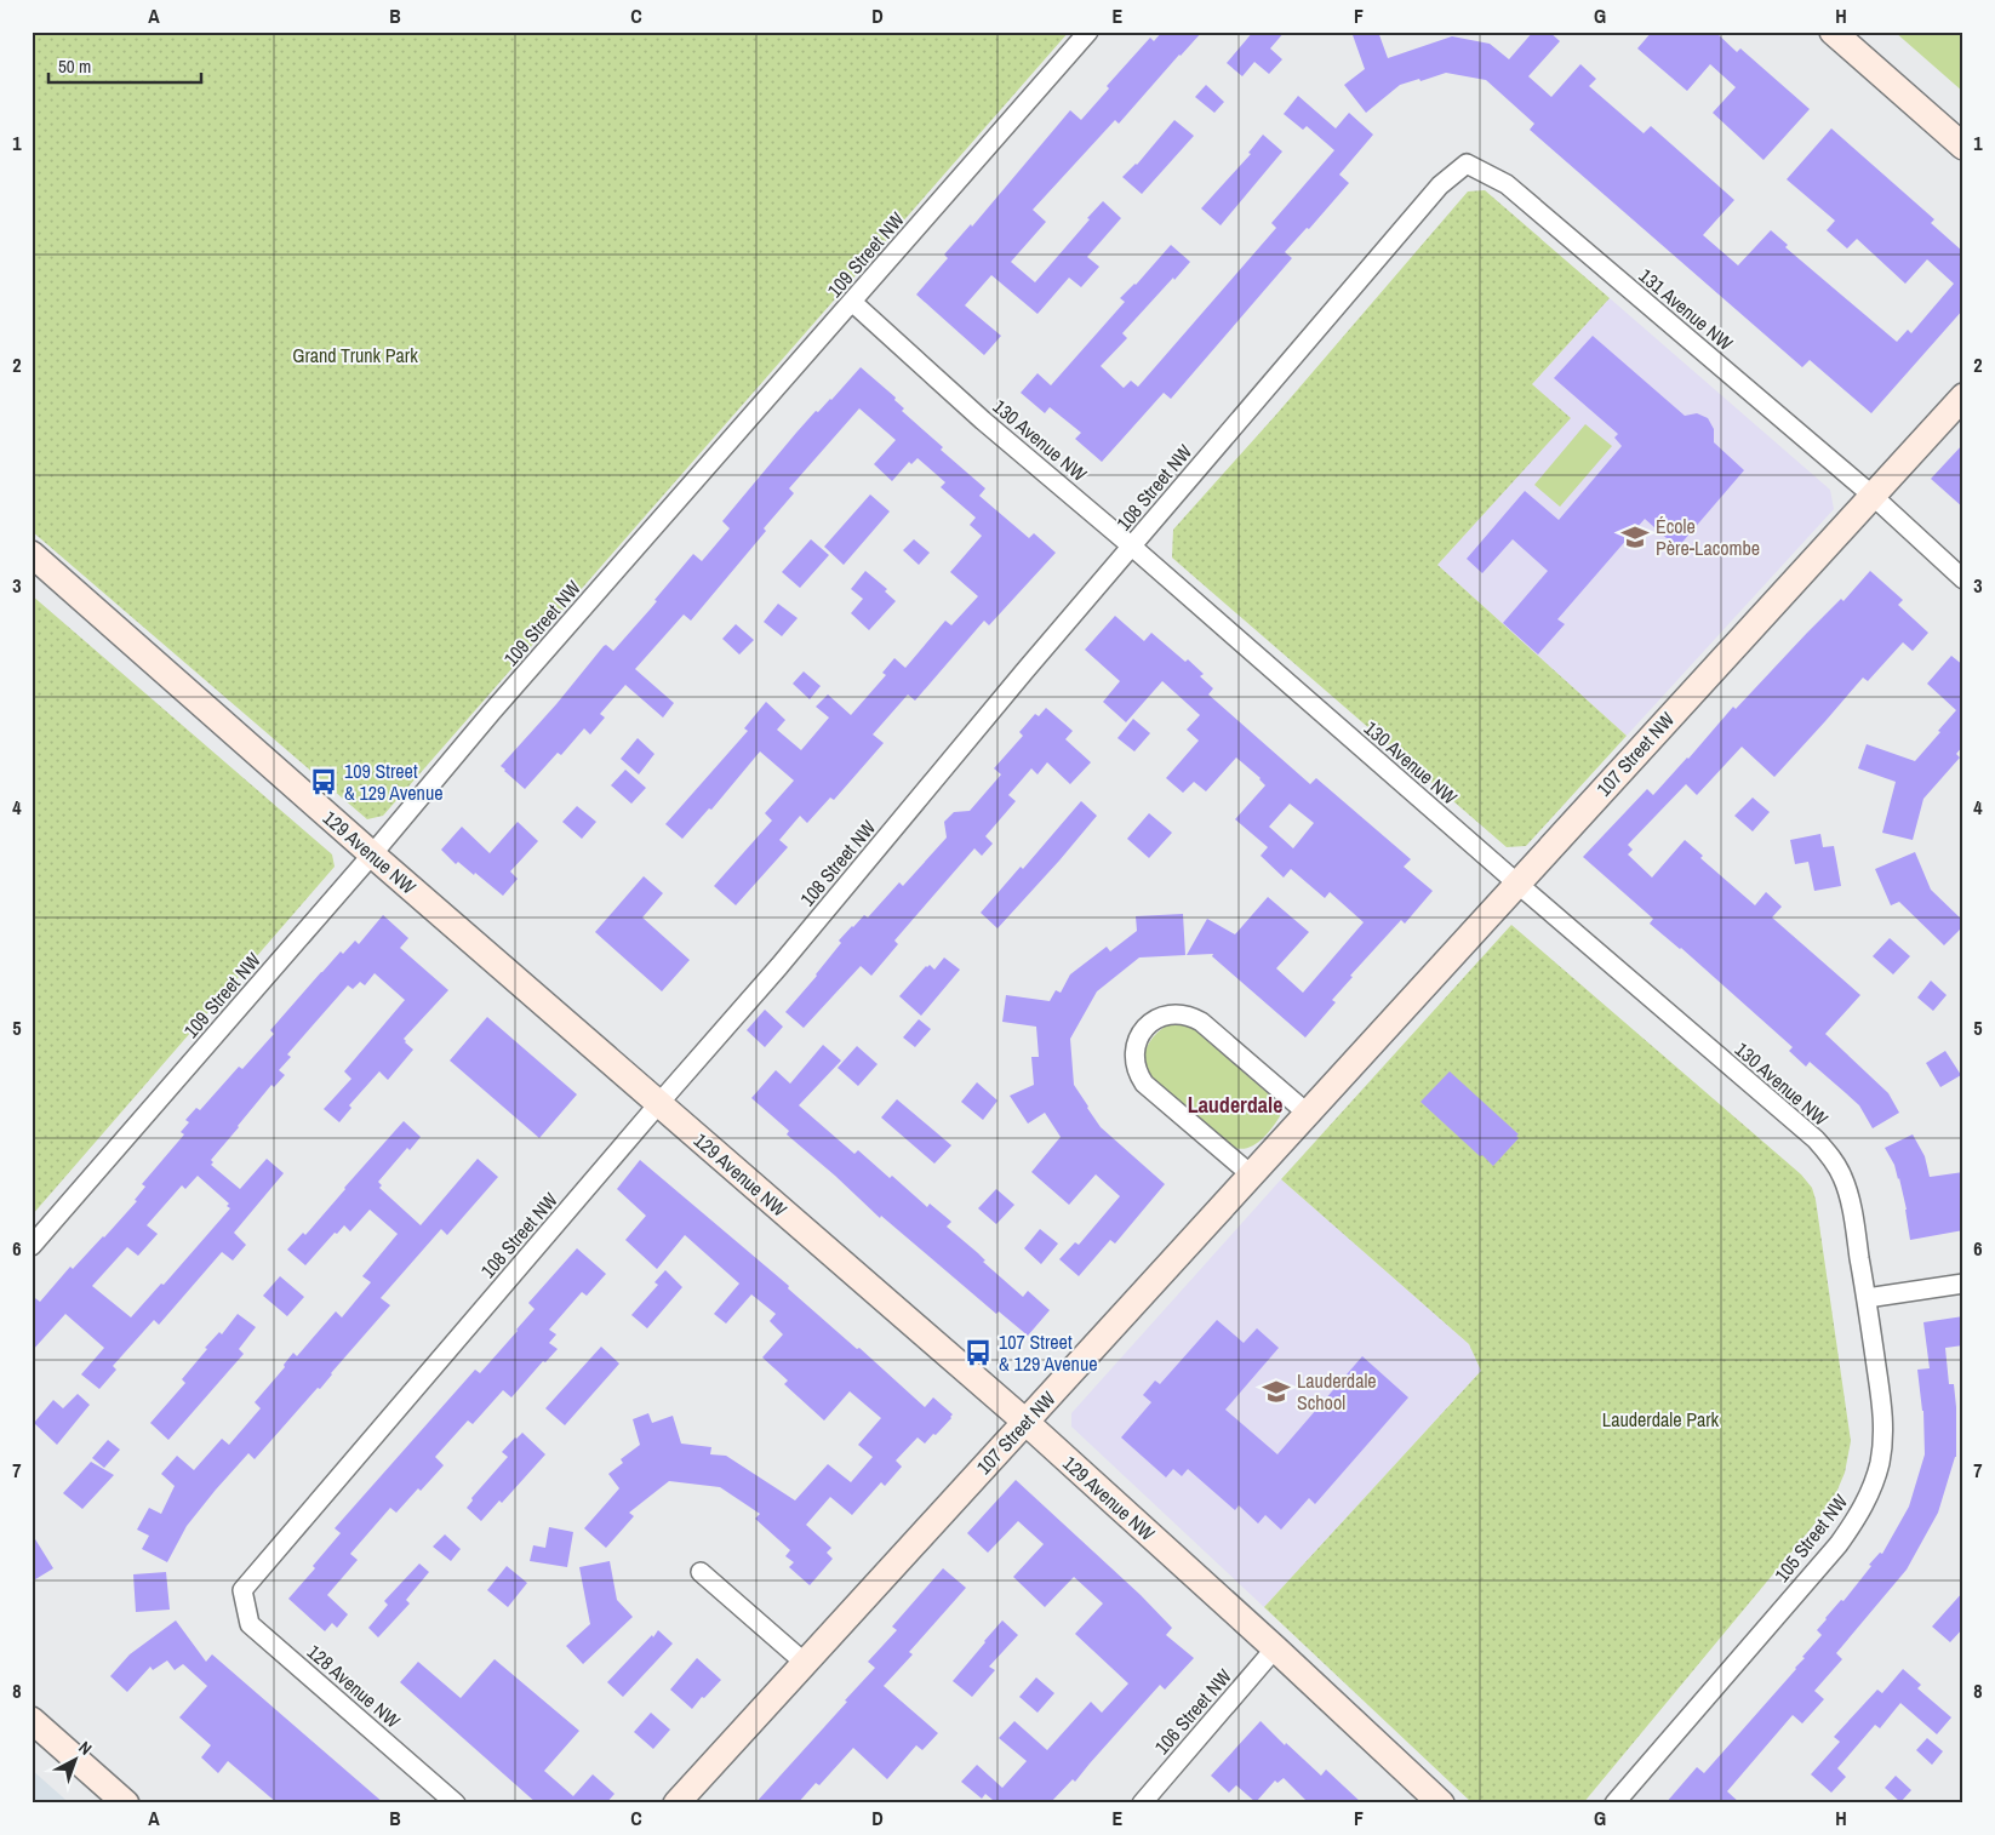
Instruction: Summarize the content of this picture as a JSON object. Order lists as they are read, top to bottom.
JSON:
{
  "streets": {
    "street": [
      "109 Street NW",
      "131 Avenue NW",
      "130 Avenue NW",
      "108 Street NW",
      "107 Street NW",
      "129 Avenue NW",
      "105 Street NW",
      "128 Avenue NW",
      "106 Street NW"
    ]
  },
  "crossings": [
    ["109 Street NW", "130 Avenue NW"],
    ["109 Street NW", "129 Avenue NW"],
    ["131 Avenue NW", "108 Street NW"],
    ["131 Avenue NW", "107 Street NW"],
    ["130 Avenue NW", "108 Street NW"],
    ["130 Avenue NW", "107 Street NW"],
    ["130 Avenue NW", "105 Street NW"],
    ["108 Street NW", "129 Avenue NW"],
    ["108 Street NW", "128 Avenue NW"],
    ["107 Street NW", "129 Avenue NW"],
    ["129 Avenue NW", "106 Street NW"]
  ],
  "districts": ["Lauderdale"],
  "parks": ["Grand Trunk Park", "Lauderdale Park"],
  "places": {
    "school or university": ["École Père-Lacombe", "Lauderdale School"],
    "bus stop": ["109 Street & 129 Avenue", "107 Street & 129 Avenue"]
  },
  "scale_bar": "50 m",
  "north": "top right",
  "grid": {
    "columns": [
      "A",
      "B",
      "C",
      "D",
      "E",
      "F",
      "G",
      "H"
    ],
    "rows": [
      "1",
      "2",
      "3",
      "4",
      "5",
      "6",
      "7",
      "8"
    ]
  }
}
